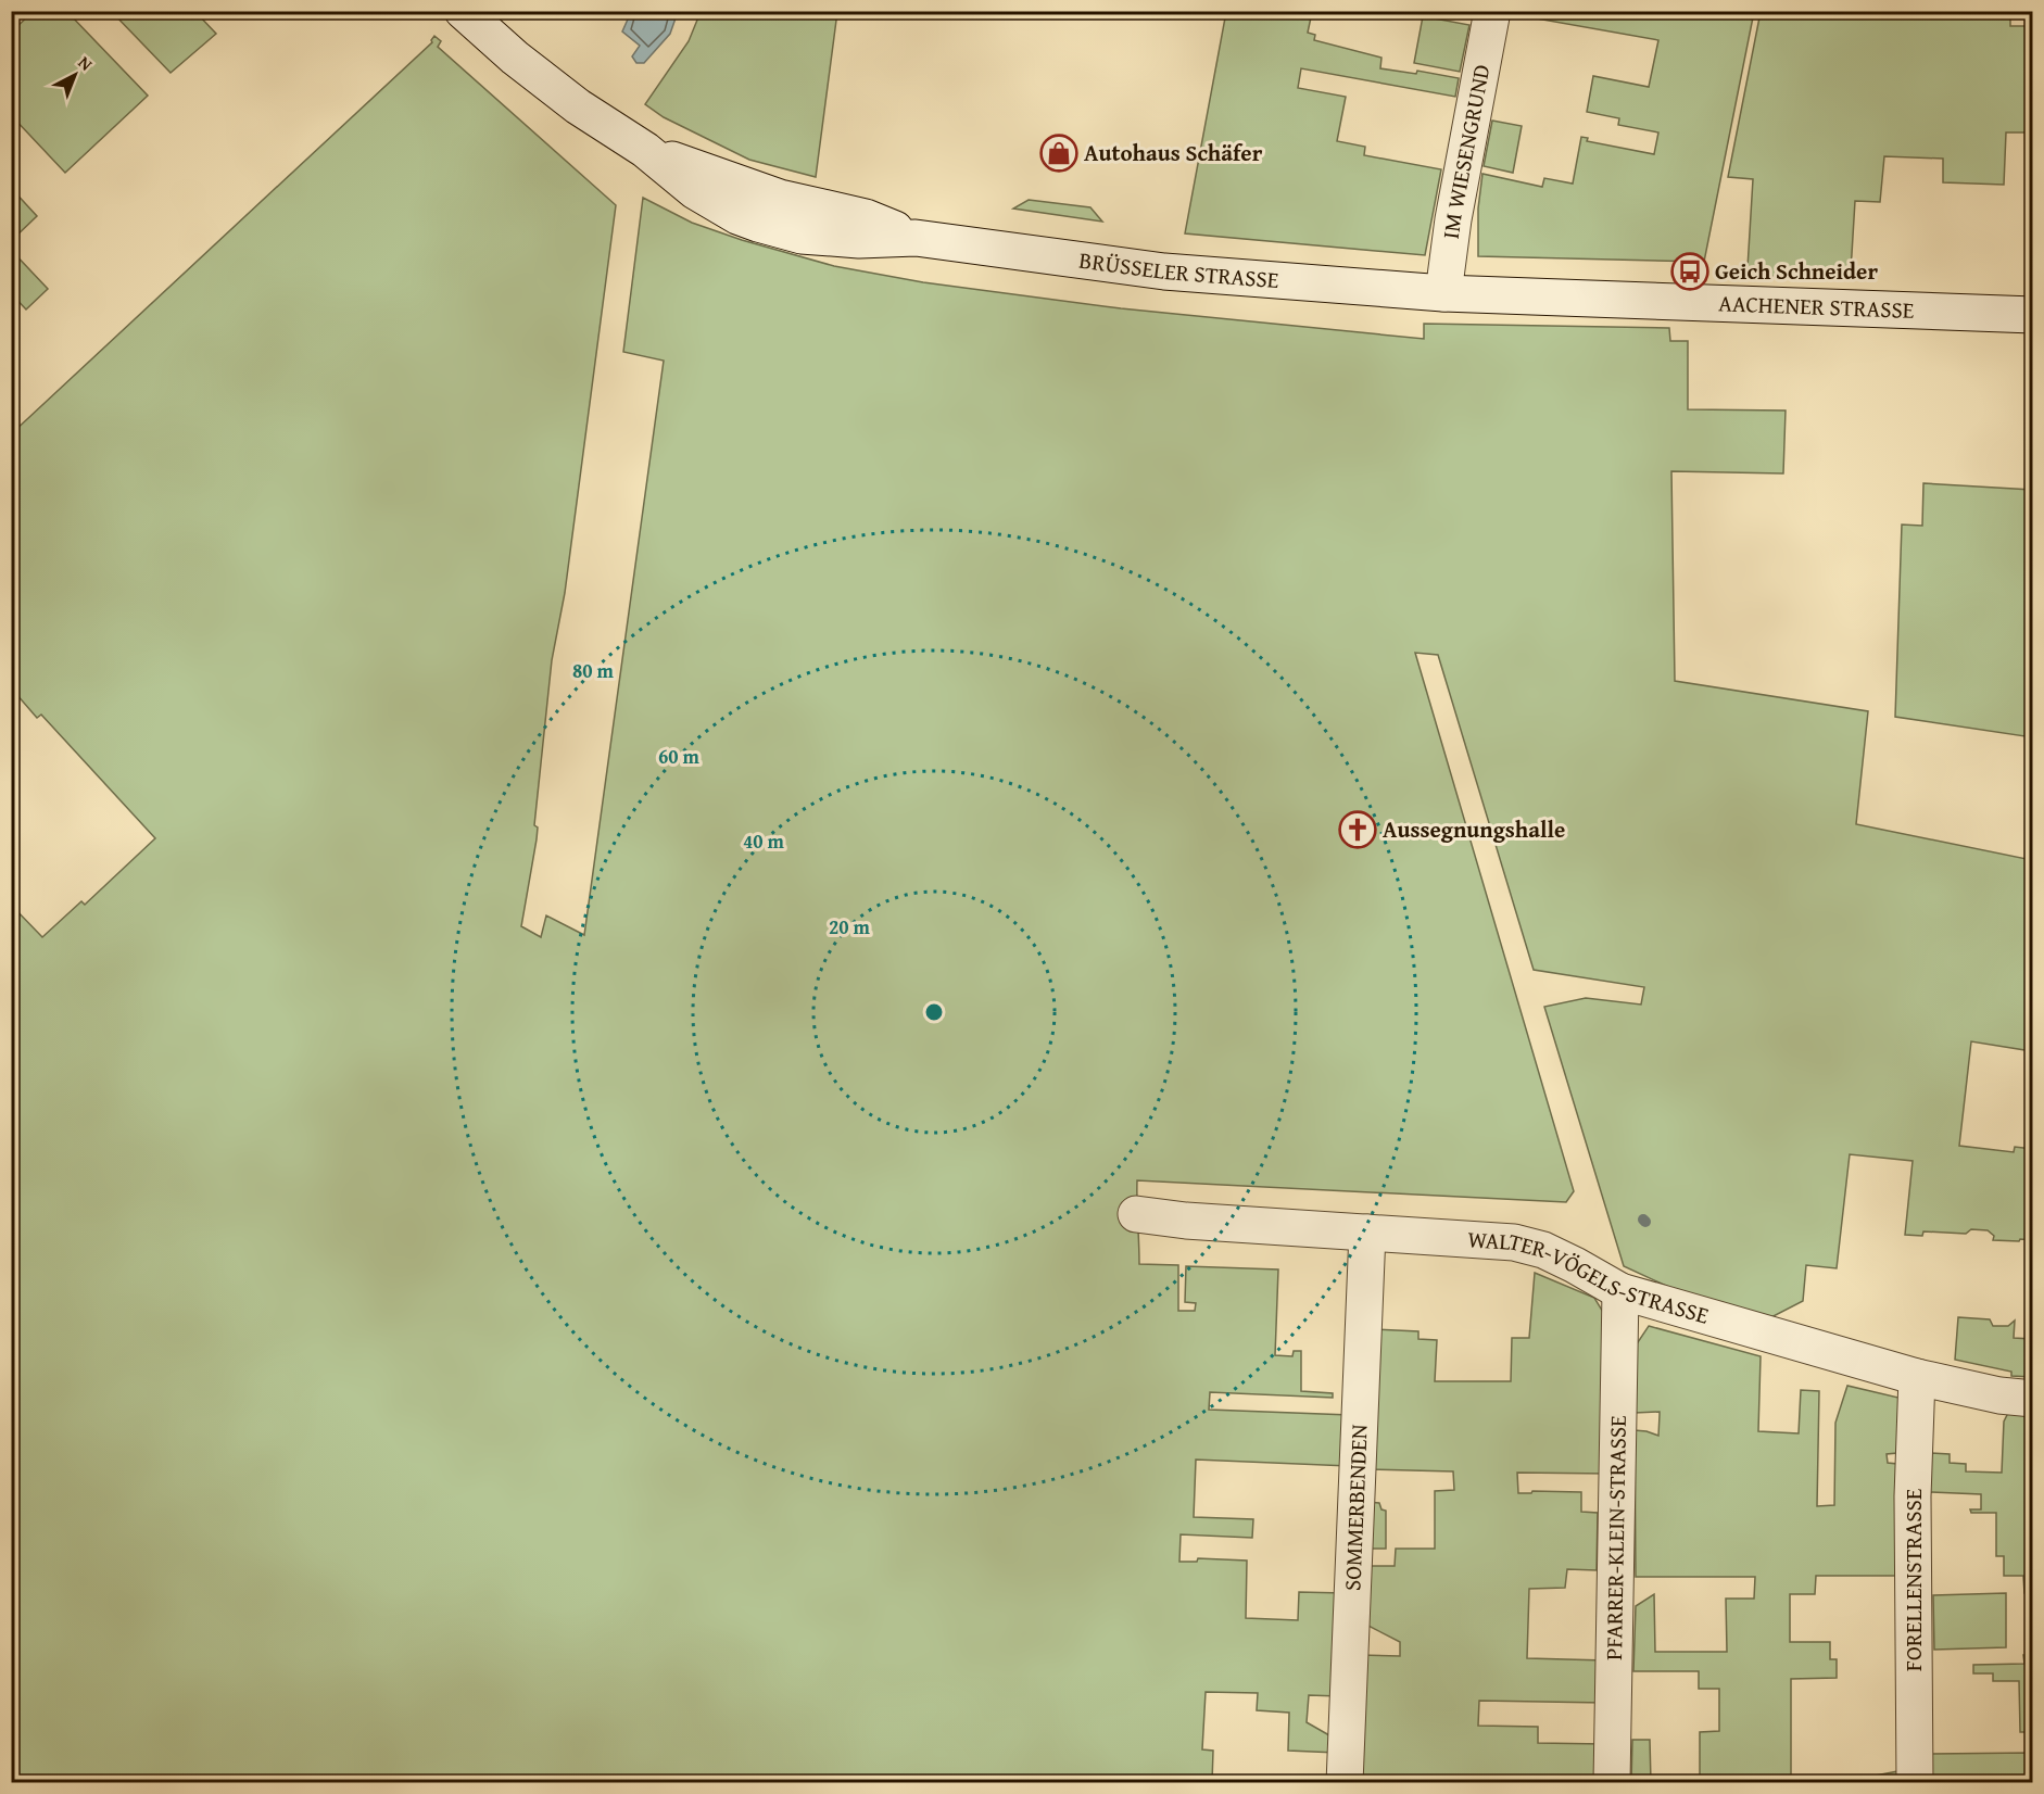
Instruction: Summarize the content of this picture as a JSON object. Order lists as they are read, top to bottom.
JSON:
{
  "streets": {
    "street": [
      "IM WIESENGRUND",
      "BRÜSSELER STRASSE",
      "AACHENER STRASSE",
      "WALTER-VÖGELS-STRASSE",
      "SOMMERBENDEN",
      "PFARRER-KLEIN-STRASSE",
      "FORELLENSTRASSE"
    ]
  },
  "crossings": [
    ["IM WIESENGRUND", "BRÜSSELER STRASSE"],
    ["IM WIESENGRUND", "AACHENER STRASSE"],
    ["BRÜSSELER STRASSE", "AACHENER STRASSE"],
    ["WALTER-VÖGELS-STRASSE", "SOMMERBENDEN"],
    ["WALTER-VÖGELS-STRASSE", "PFARRER-KLEIN-STRASSE"],
    ["WALTER-VÖGELS-STRASSE", "FORELLENSTRASSE"]
  ],
  "places": {
    "shop": ["Autohaus Schäfer"],
    "bus stop": ["Geich Schneider"],
    "church": ["Aussegnungshalle"]
  },
  "north": "top right",
  "rings": [
    "80 m",
    "60 m",
    "40 m",
    "20 m"
  ]
}
